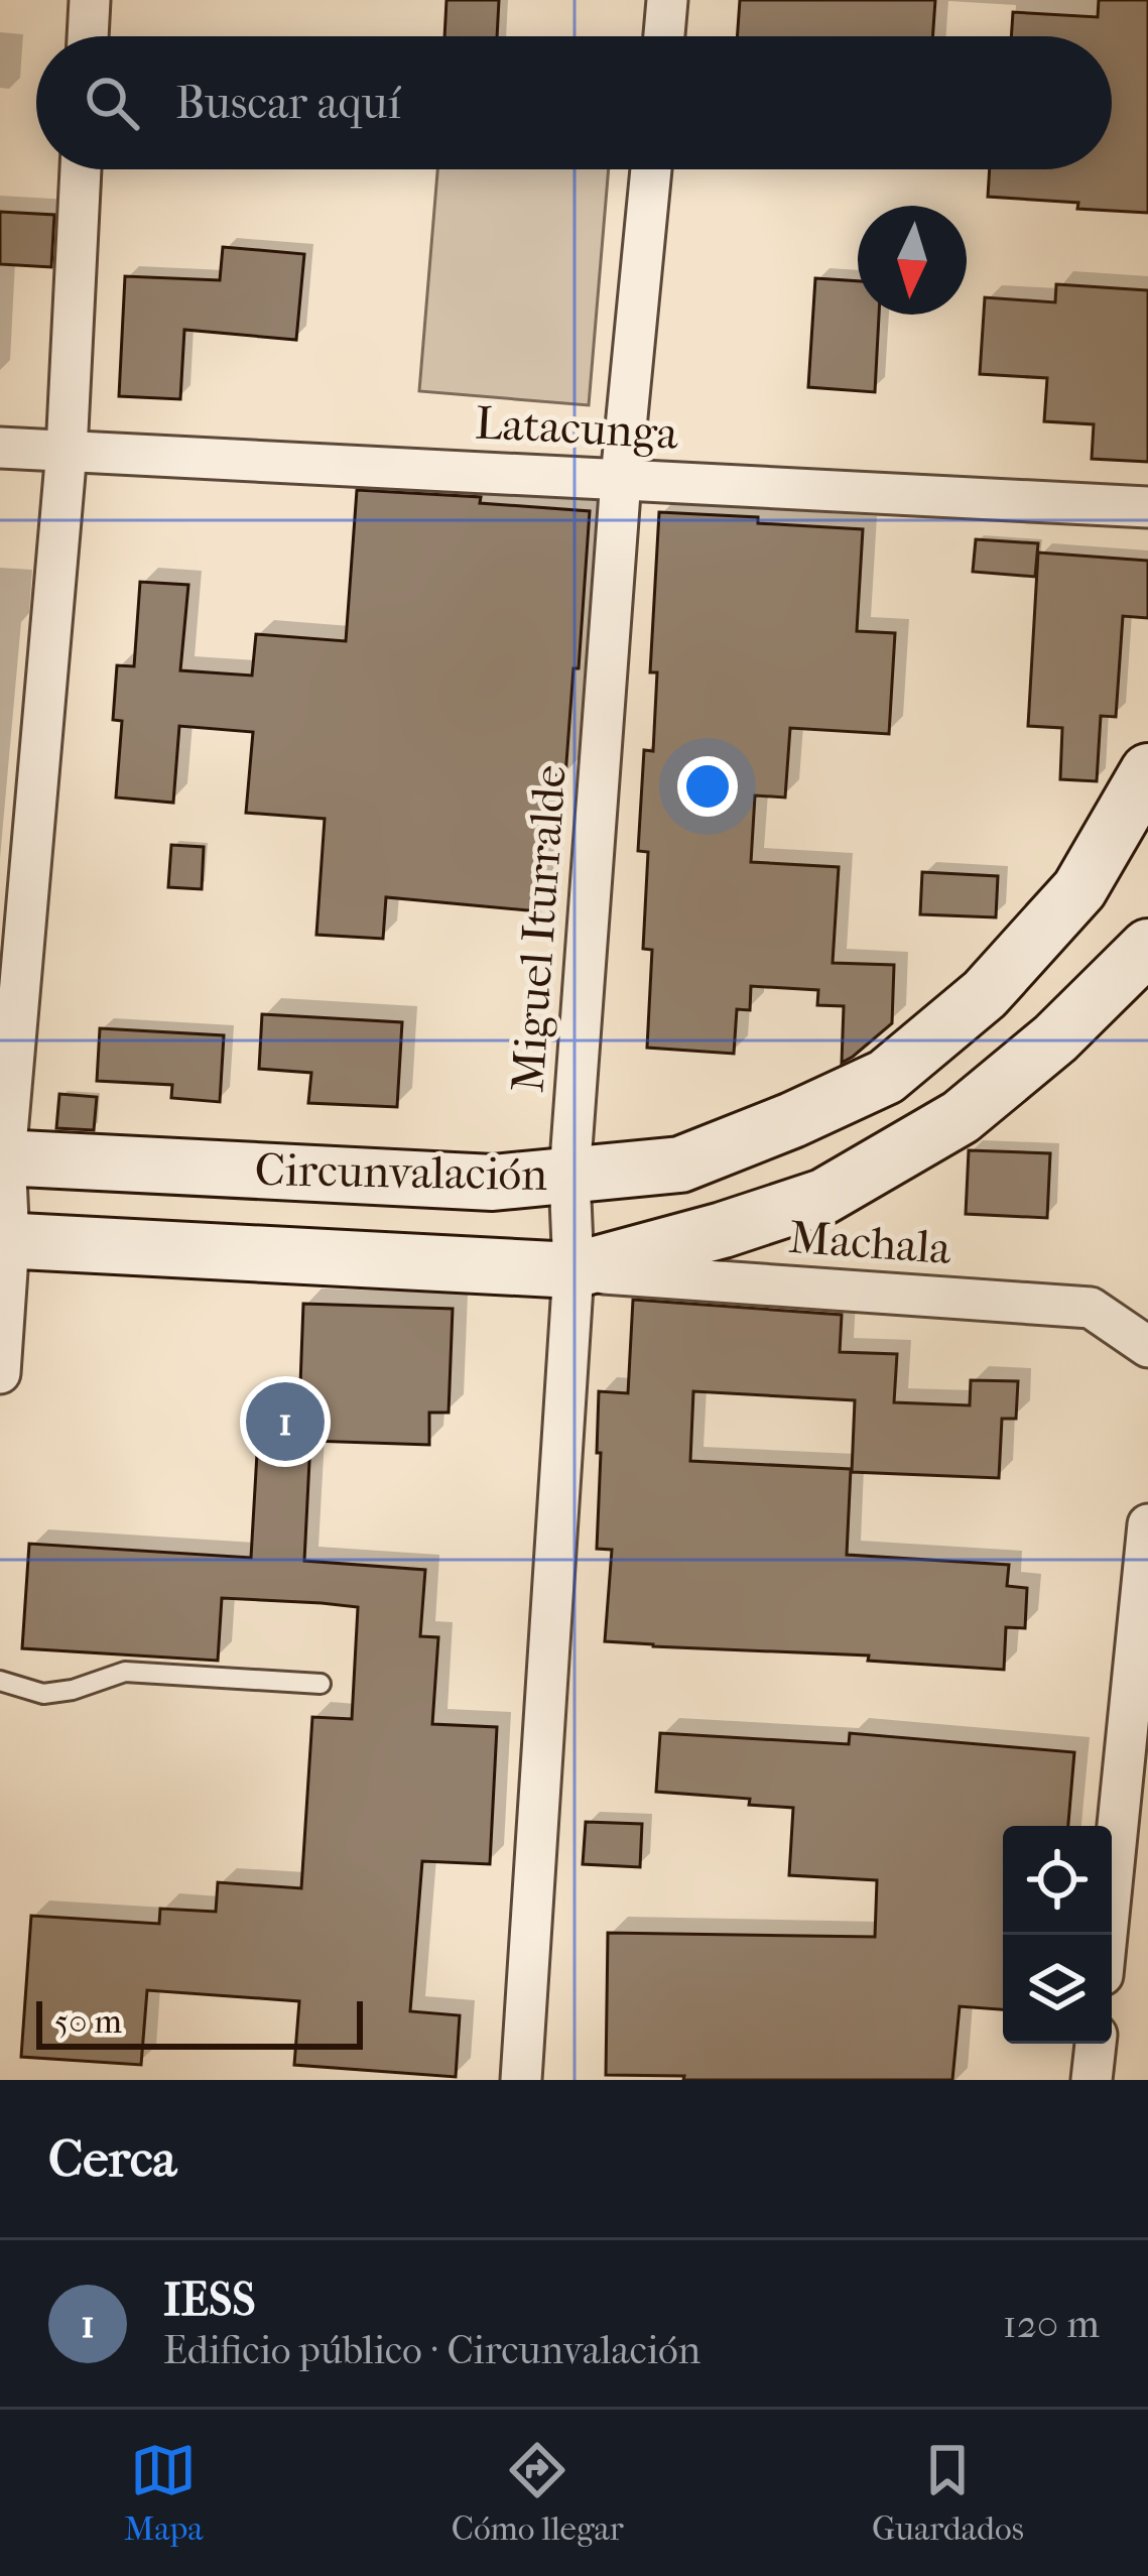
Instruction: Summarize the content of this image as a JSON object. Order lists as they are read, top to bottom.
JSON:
{
  "streets": {
    "main road": ["Circunvalación"],
    "street": ["Latacunga", "Miguel Iturralde", "Machala"]
  },
  "crossings": [
    ["Latacunga", "Miguel Iturralde"],
    ["Miguel Iturralde", "Circunvalación"],
    ["Miguel Iturralde", "Machala"],
    ["Circunvalación", "Machala"]
  ],
  "scale_bar": "50 m",
  "north": "bottom",
  "page": {
    "search": "Buscar aquí",
    "pins": "1",
    "scale": "50 m",
    "heading": "Cerca",
    "list": [
      {
        "mark": "1",
        "name": "IESS",
        "note": "Edificio público · Circunvalación",
        "value": "120 m"
      }
    ],
    "nav": ["Mapa", "Cómo llegar", "Guardados"]
  }
}
